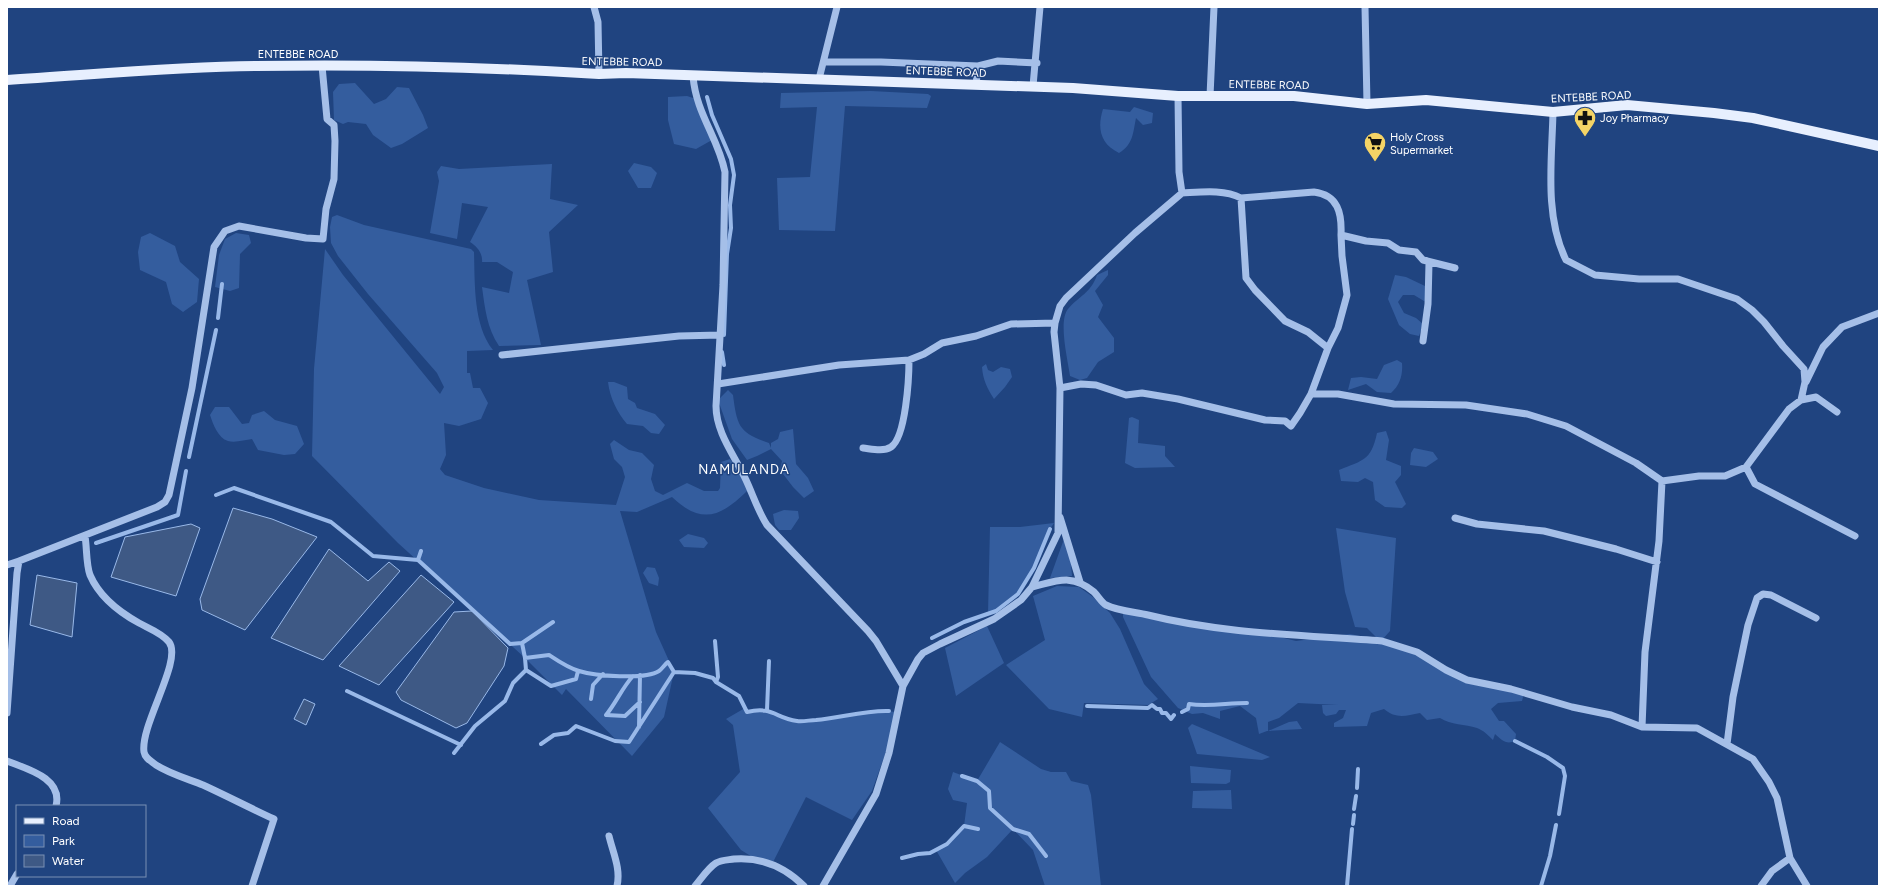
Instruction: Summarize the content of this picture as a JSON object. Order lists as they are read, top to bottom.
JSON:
{
  "streets": {
    "main road": ["ENTEBBE ROAD"]
  },
  "districts": ["NAMULANDA"],
  "places": {
    "pharmacy": ["Joy Pharmacy"],
    "supermarket": ["Holy Cross Supermarket"]
  },
  "legend": ["Road", "Park", "Water"]
}
